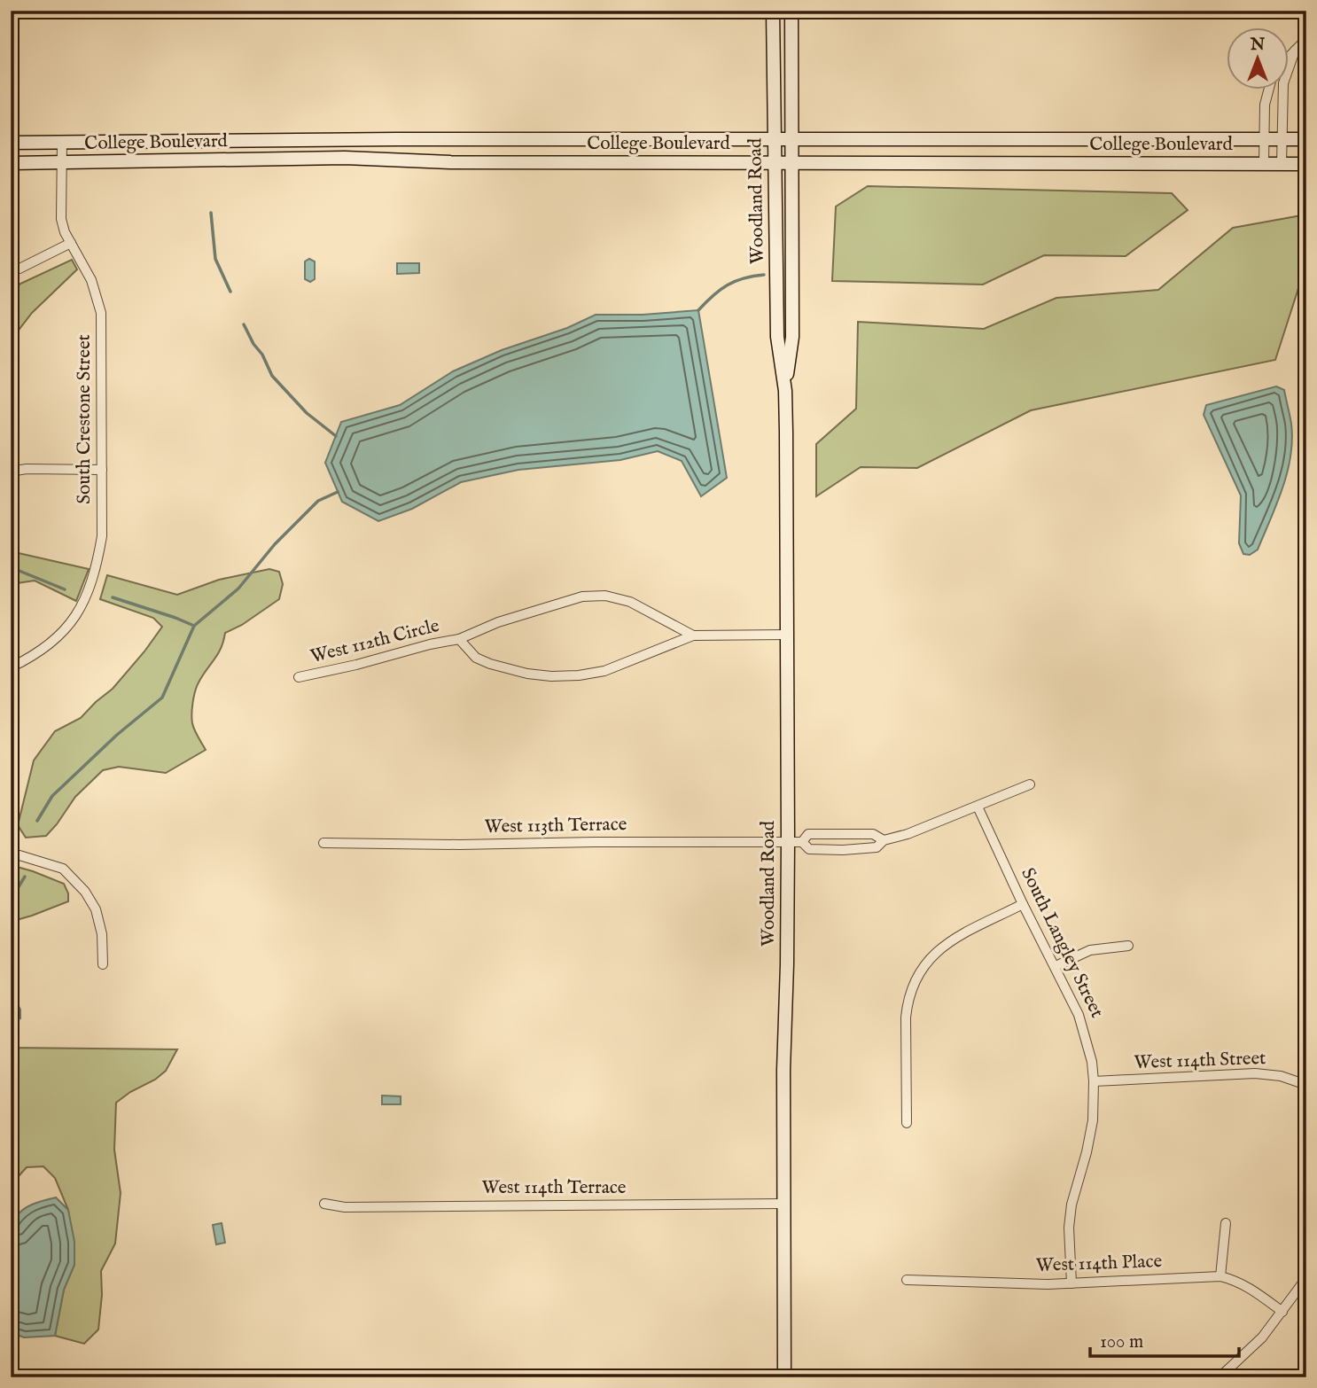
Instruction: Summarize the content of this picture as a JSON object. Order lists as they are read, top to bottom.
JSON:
{
  "streets": {
    "main road": ["College Boulevard", "Woodland Road"],
    "street": [
      "South Crestone Street",
      "West 112th Circle",
      "West 113th Terrace",
      "South Langley Street",
      "West 114th Street",
      "West 114th Terrace",
      "West 114th Place"
    ]
  },
  "crossings": [
    ["College Boulevard", "Woodland Road"],
    ["College Boulevard", "South Crestone Street"],
    ["Woodland Road", "West 112th Circle"],
    ["Woodland Road", "West 113th Terrace"],
    ["Woodland Road", "West 114th Terrace"],
    ["South Langley Street", "West 114th Street"],
    ["South Langley Street", "West 114th Place"]
  ],
  "scale_bar": "100 m",
  "north": "top"
}
